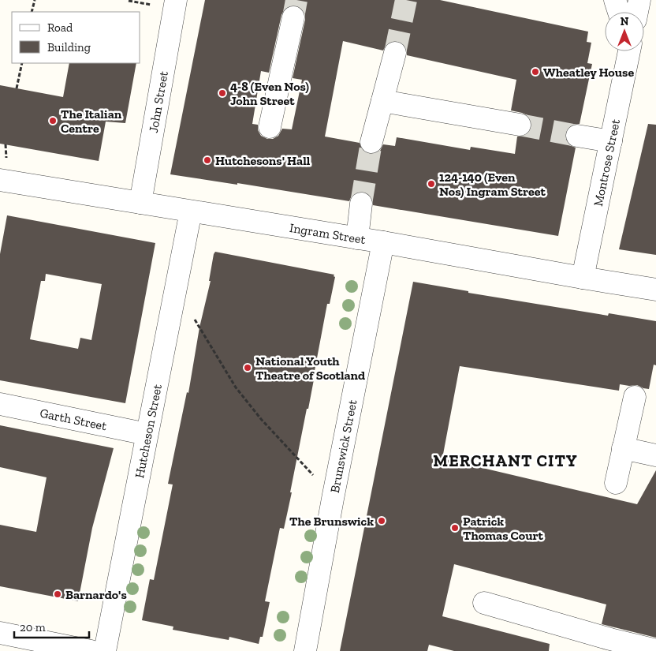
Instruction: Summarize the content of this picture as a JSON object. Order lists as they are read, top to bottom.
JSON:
{
  "streets": {
    "street": [
      "John Street",
      "Montrose Street",
      "Ingram Street",
      "Garth Street",
      "Hutcheson Street",
      "Brunswick Street"
    ]
  },
  "crossings": [
    ["John Street", "Ingram Street"],
    ["Montrose Street", "Ingram Street"],
    ["Ingram Street", "Hutcheson Street"],
    ["Ingram Street", "Brunswick Street"],
    ["Garth Street", "Hutcheson Street"]
  ],
  "districts": ["MERCHANT CITY"],
  "places": [
    "Wheatley House",
    "4-8 (Even Nos) John Street",
    "The Italian Centre",
    "Hutchesons' Hall",
    "124-140 (Even Nos) Ingram Street",
    "National Youth Theatre of Scotland",
    "The Brunswick",
    "Patrick Thomas Court",
    "Barnardo's"
  ],
  "legend": ["Road", "Building"],
  "scale_bar": "20 m",
  "north": "top"
}
